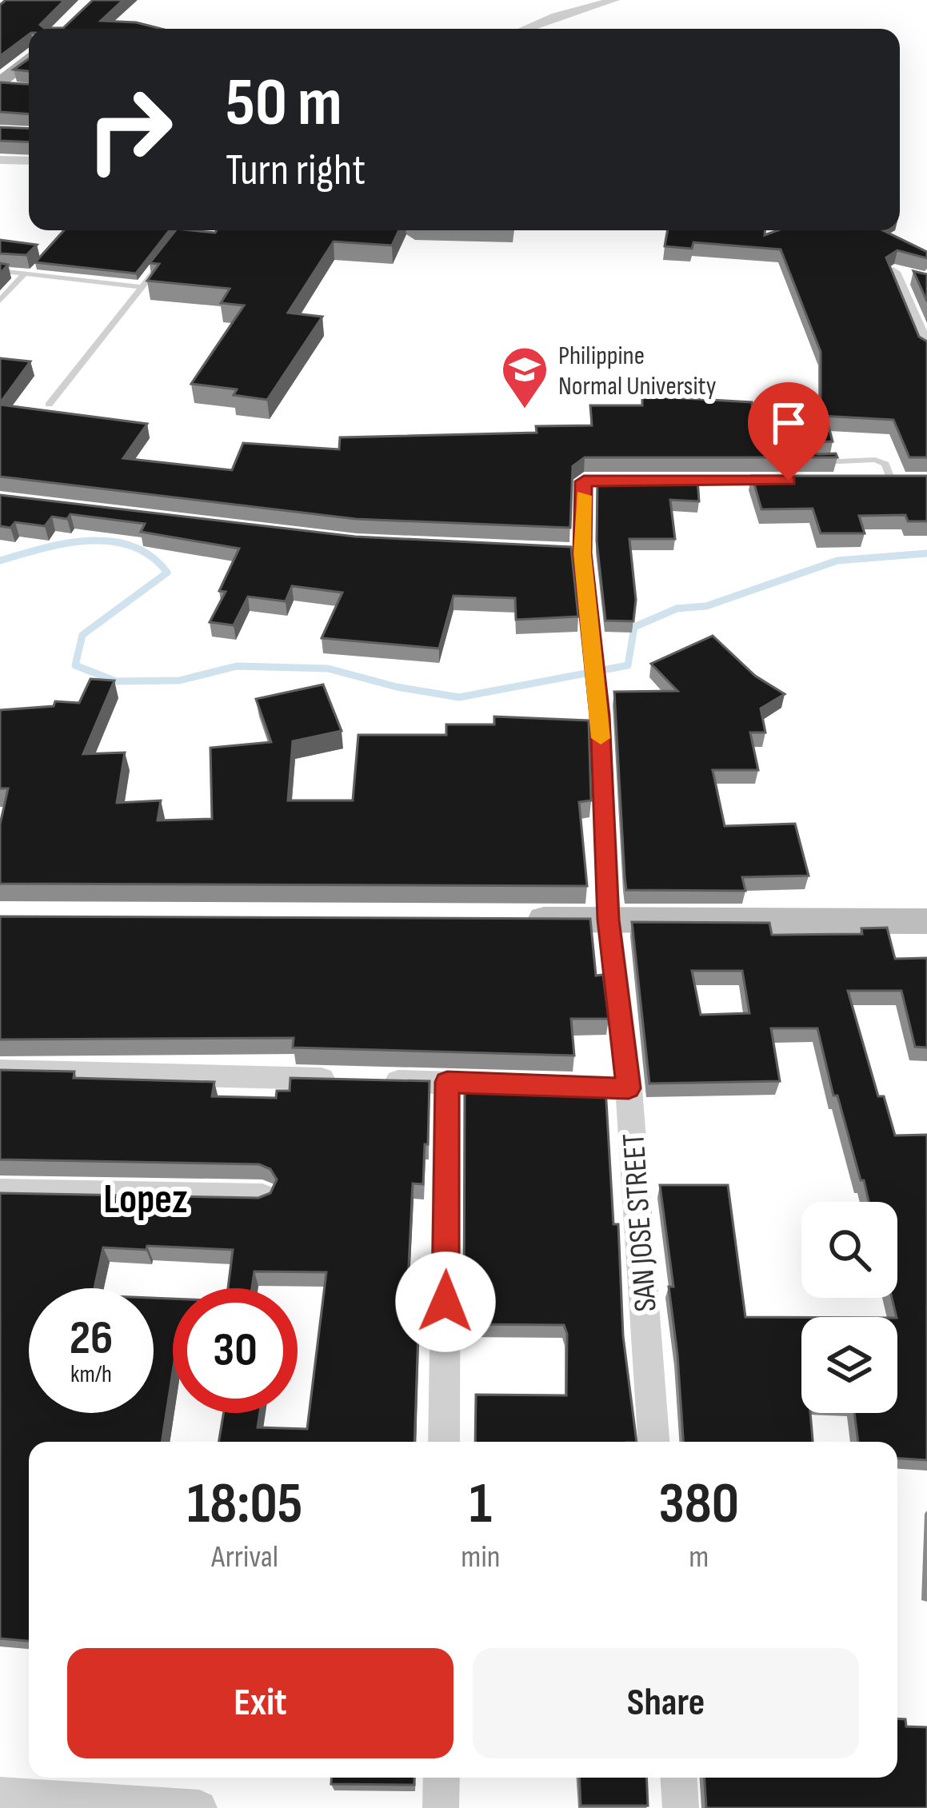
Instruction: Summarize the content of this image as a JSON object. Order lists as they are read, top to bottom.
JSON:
{
  "streets": {
    "street": ["SAN JOSE STREET"]
  },
  "districts": ["Lopez"],
  "places": {
    "school or university": ["Philippine Normal University"]
  },
  "page": {
    "turn": ["50 m", "Turn right"],
    "speed": "26 km/h",
    "limit": "30",
    "eta": [
      "18:05",
      "Arrival",
      "1",
      "min",
      "380",
      "m"
    ],
    "buttons": ["Exit", "Share"]
  }
}
